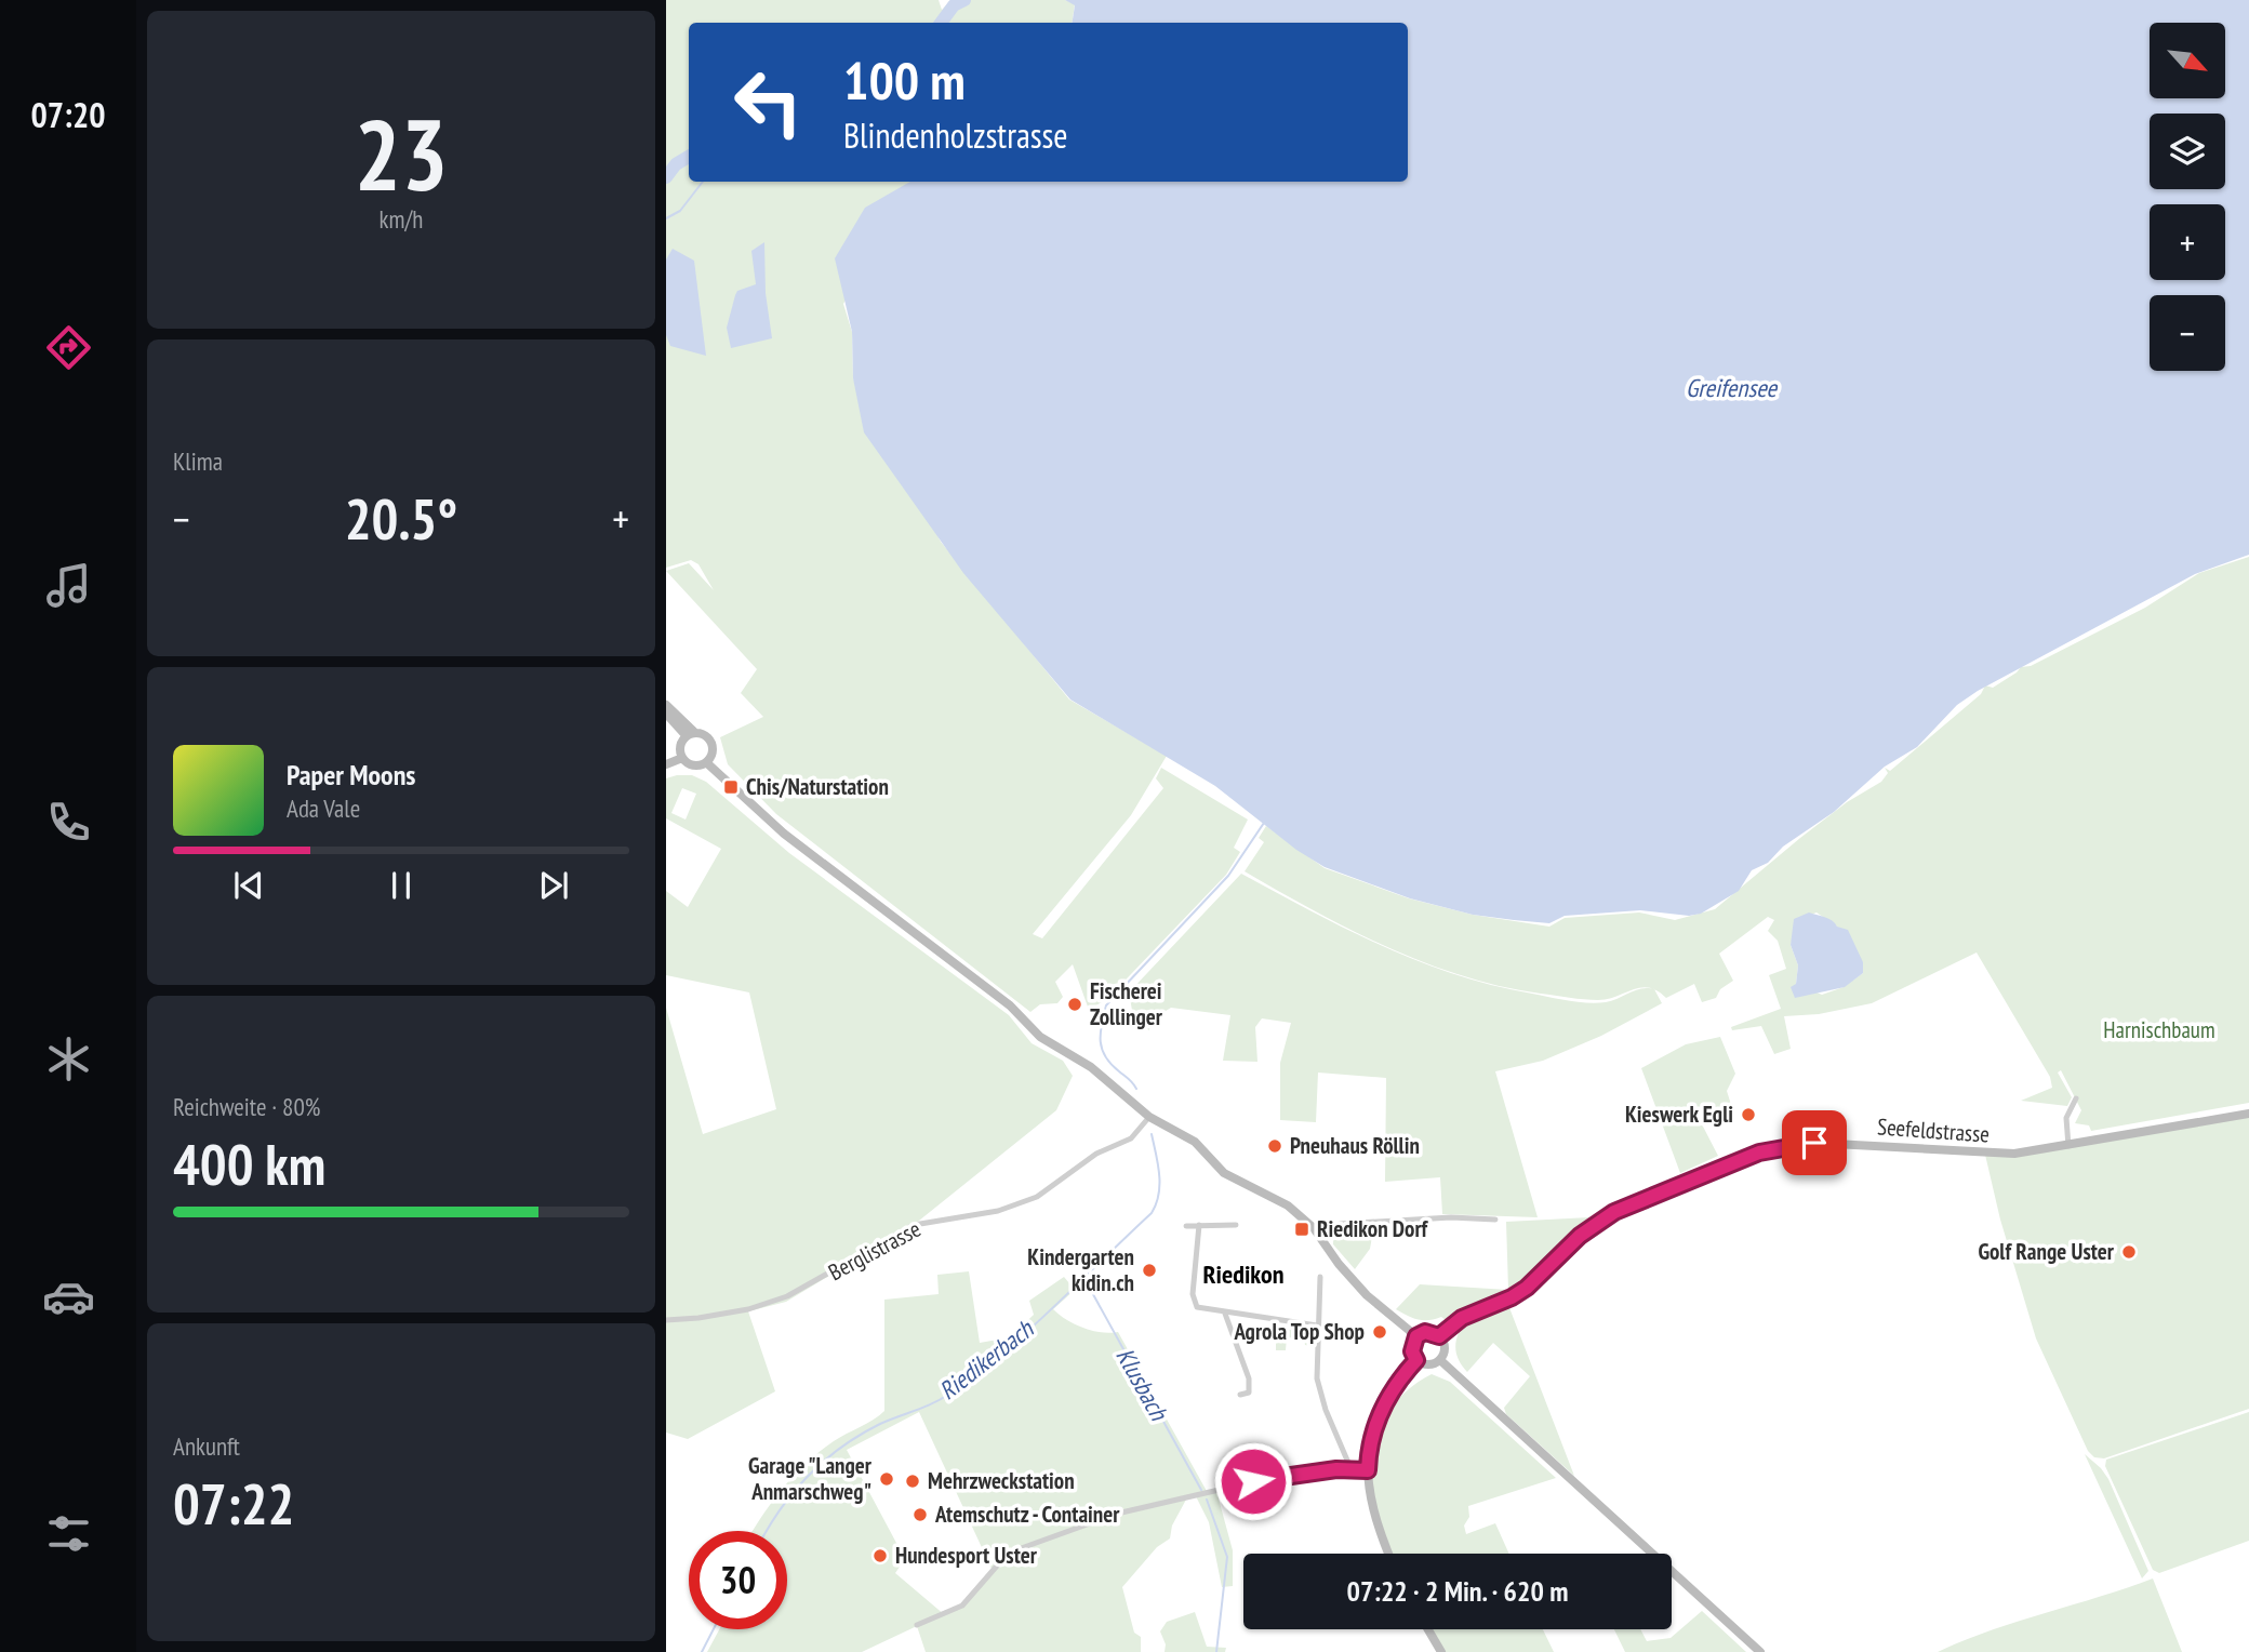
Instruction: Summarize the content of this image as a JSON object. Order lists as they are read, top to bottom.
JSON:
{
  "streets": {
    "main road": ["Seefeldstrasse"],
    "street": ["Berglistrasse"]
  },
  "districts": ["Riedikon"],
  "water": ["Greifensee", "Riedikerbach", "Klusbach"],
  "parks": ["Harnischbaum"],
  "places": {
    "transit": ["Chis/Naturstation", "Riedikon Dorf"],
    "other": [
      "Fischerei Zollinger",
      "Kieswerk Egli",
      "Pneuhaus Röllin",
      "Golf Range Uster",
      "Kindergarten kidin.ch",
      "Agrola Top Shop",
      "Garage \"Langer Anmarschweg\"",
      "Mehrzweckstation",
      "Atemschutz - Container",
      "Hundesport Uster"
    ]
  },
  "north": "bottom right",
  "page": {
    "tabs": "07:20",
    "tile": [
      ["23", "km/h"],
      "Klima",
      ["Reichweite · 80%", "400 km"],
      ["Ankunft", "07:22"]
    ],
    "map_buttons": ["+", "−"],
    "turn": ["100 m", "Blindenholzstrasse"],
    "heat": ["−", "20.5°", "+"],
    "song": ["Paper Moons", "Ada Vale"],
    "limit": "30",
    "trip": "07:22 · 2 Min. · 620 m"
  }
}
